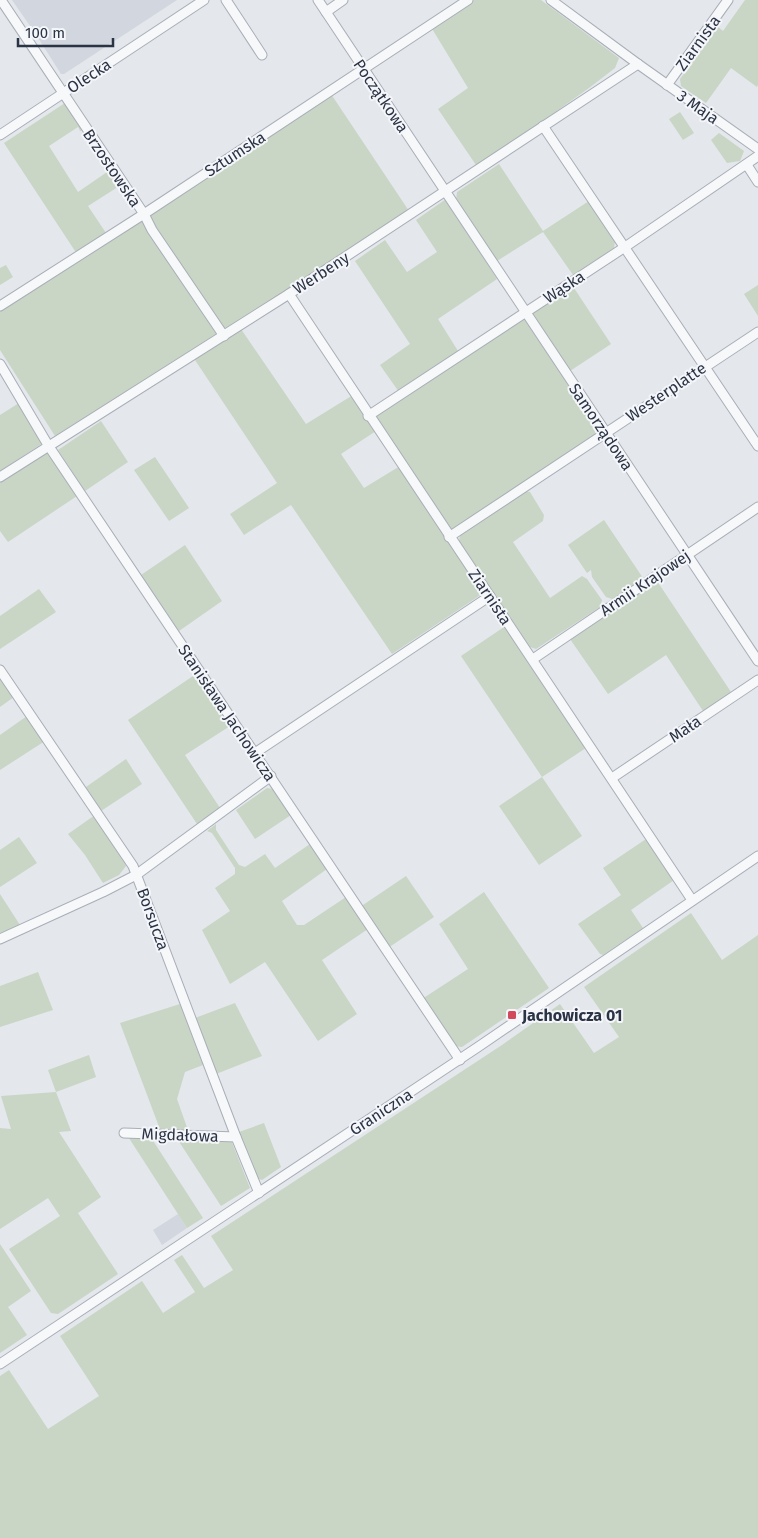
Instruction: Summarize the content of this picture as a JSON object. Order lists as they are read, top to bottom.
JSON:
{
  "streets": {
    "street": [
      "Ziarnista",
      "Olecka",
      "Początkowa",
      "3 Maja",
      "Sztumska",
      "Brzostowska",
      "Werbeny",
      "Wąska",
      "Westerplatte",
      "Samorządowa",
      "Armii Krajowej",
      "Stanisława Jachowicza",
      "Mała",
      "Borsucza",
      "Graniczna",
      "Migdałowa"
    ]
  },
  "crossings": [
    ["Ziarnista", "3 Maja"],
    ["Ziarnista", "Werbeny"],
    ["Ziarnista", "Wąska"],
    ["Ziarnista", "Westerplatte"],
    ["Ziarnista", "Armii Krajowej"],
    ["Ziarnista", "Mała"],
    ["Ziarnista", "Graniczna"],
    ["Olecka", "Brzostowska"],
    ["Początkowa", "Sztumska"],
    ["Początkowa", "Werbeny"],
    ["Początkowa", "Samorządowa"],
    ["3 Maja", "Werbeny"],
    ["Sztumska", "Brzostowska"],
    ["Brzostowska", "Werbeny"],
    ["Werbeny", "Samorządowa"],
    ["Werbeny", "Stanisława Jachowicza"],
    ["Wąska", "Samorządowa"],
    ["Westerplatte", "Samorządowa"],
    ["Samorządowa", "Armii Krajowej"],
    ["Stanisława Jachowicza", "Graniczna"],
    ["Borsucza", "Graniczna"],
    ["Borsucza", "Migdałowa"]
  ],
  "places": {
    "transit": ["Jachowicza 01"]
  },
  "scale_bar": "100 m"
}
